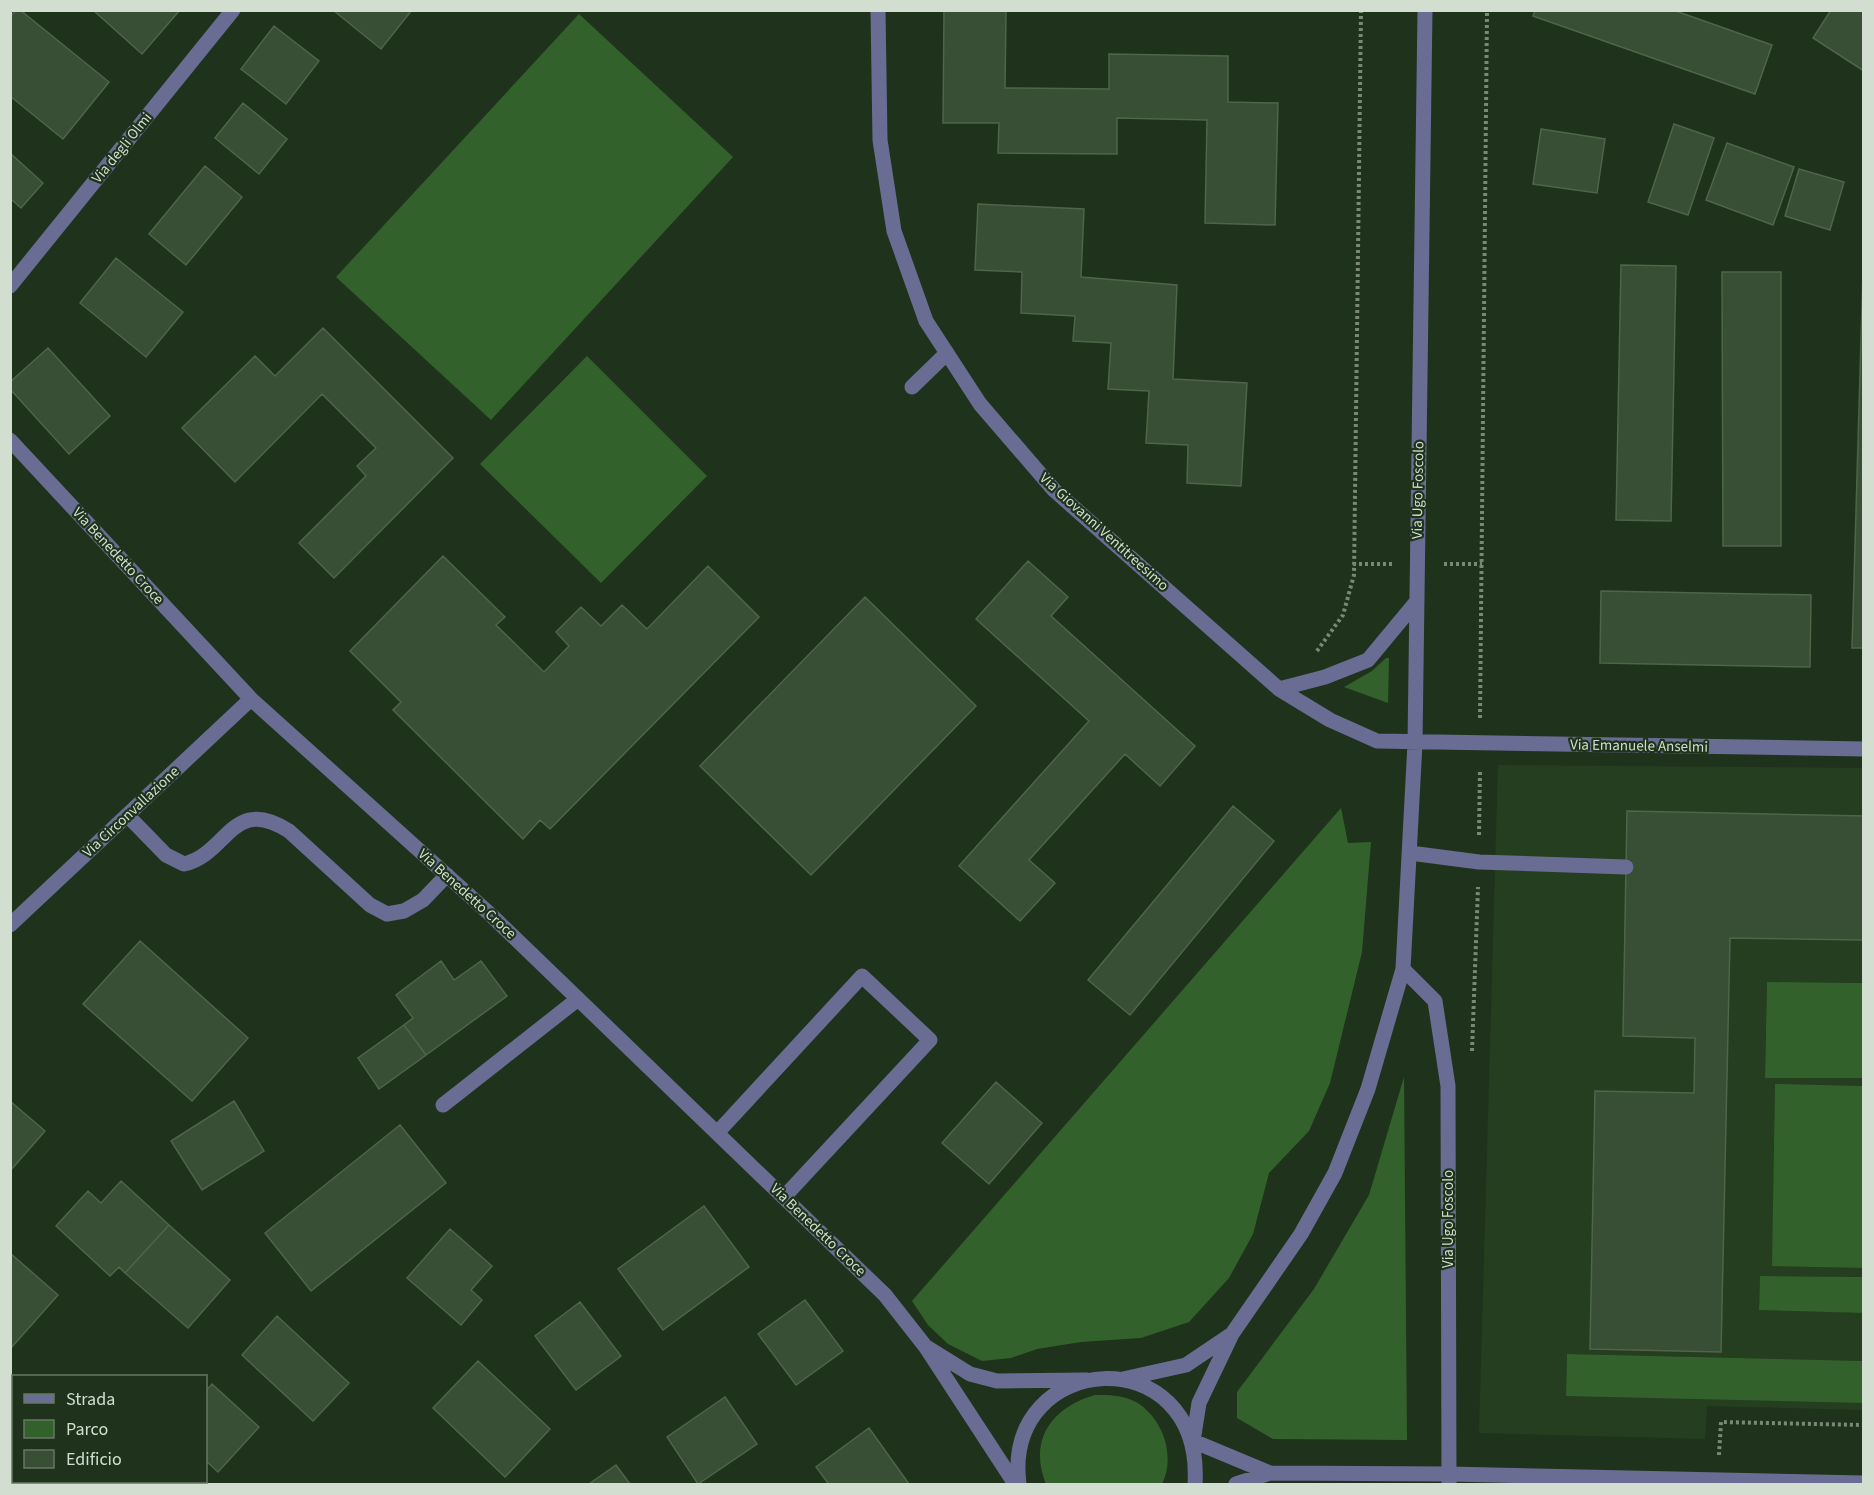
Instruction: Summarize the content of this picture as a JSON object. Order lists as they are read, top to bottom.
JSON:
{
  "streets": {
    "street": [
      "Via degli Olmi",
      "Via Ugo Foscolo",
      "Via Giovanni Ventitreesimo",
      "Via Benedetto Croce",
      "Via Emanuele Anselmi",
      "Via Circonvallazione"
    ]
  },
  "crossings": [
    ["Via Ugo Foscolo", "Via Giovanni Ventitreesimo"],
    ["Via Ugo Foscolo", "Via Benedetto Croce"],
    ["Via Ugo Foscolo", "Via Emanuele Anselmi"],
    ["Via Giovanni Ventitreesimo", "Via Emanuele Anselmi"],
    ["Via Benedetto Croce", "Via Circonvallazione"]
  ],
  "legend": ["Strada", "Parco", "Edificio"]
}
